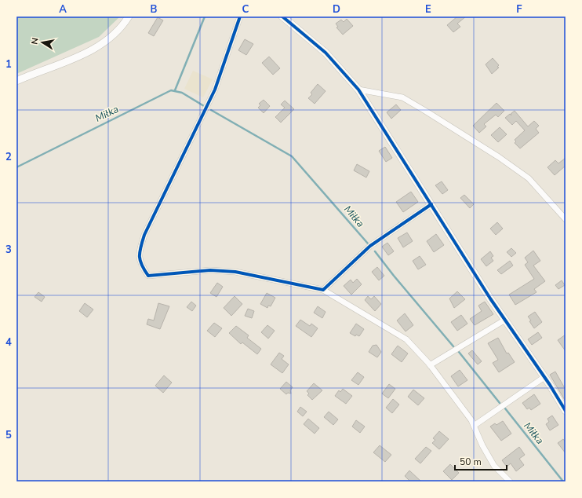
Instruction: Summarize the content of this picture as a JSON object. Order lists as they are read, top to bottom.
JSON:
{
  "water": ["Miłka"],
  "scale_bar": "50 m",
  "north": "left",
  "grid": {
    "columns": [
      "A",
      "B",
      "C",
      "D",
      "E",
      "F"
    ],
    "rows": [
      "1",
      "2",
      "3",
      "4",
      "5"
    ]
  }
}
